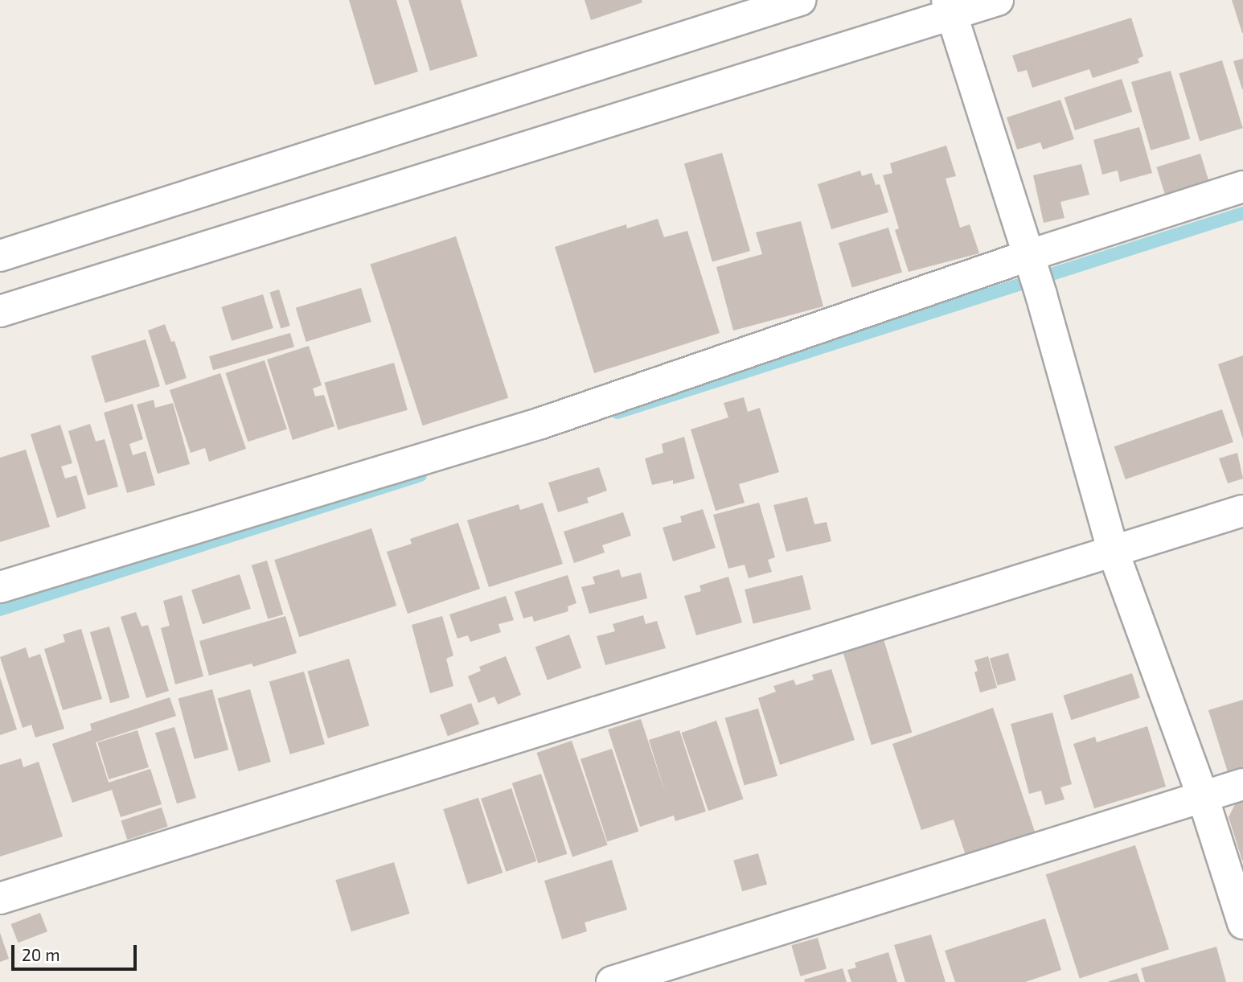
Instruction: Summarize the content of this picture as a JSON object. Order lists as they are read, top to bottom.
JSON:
{
  "scale_bar": "20 m"
}
